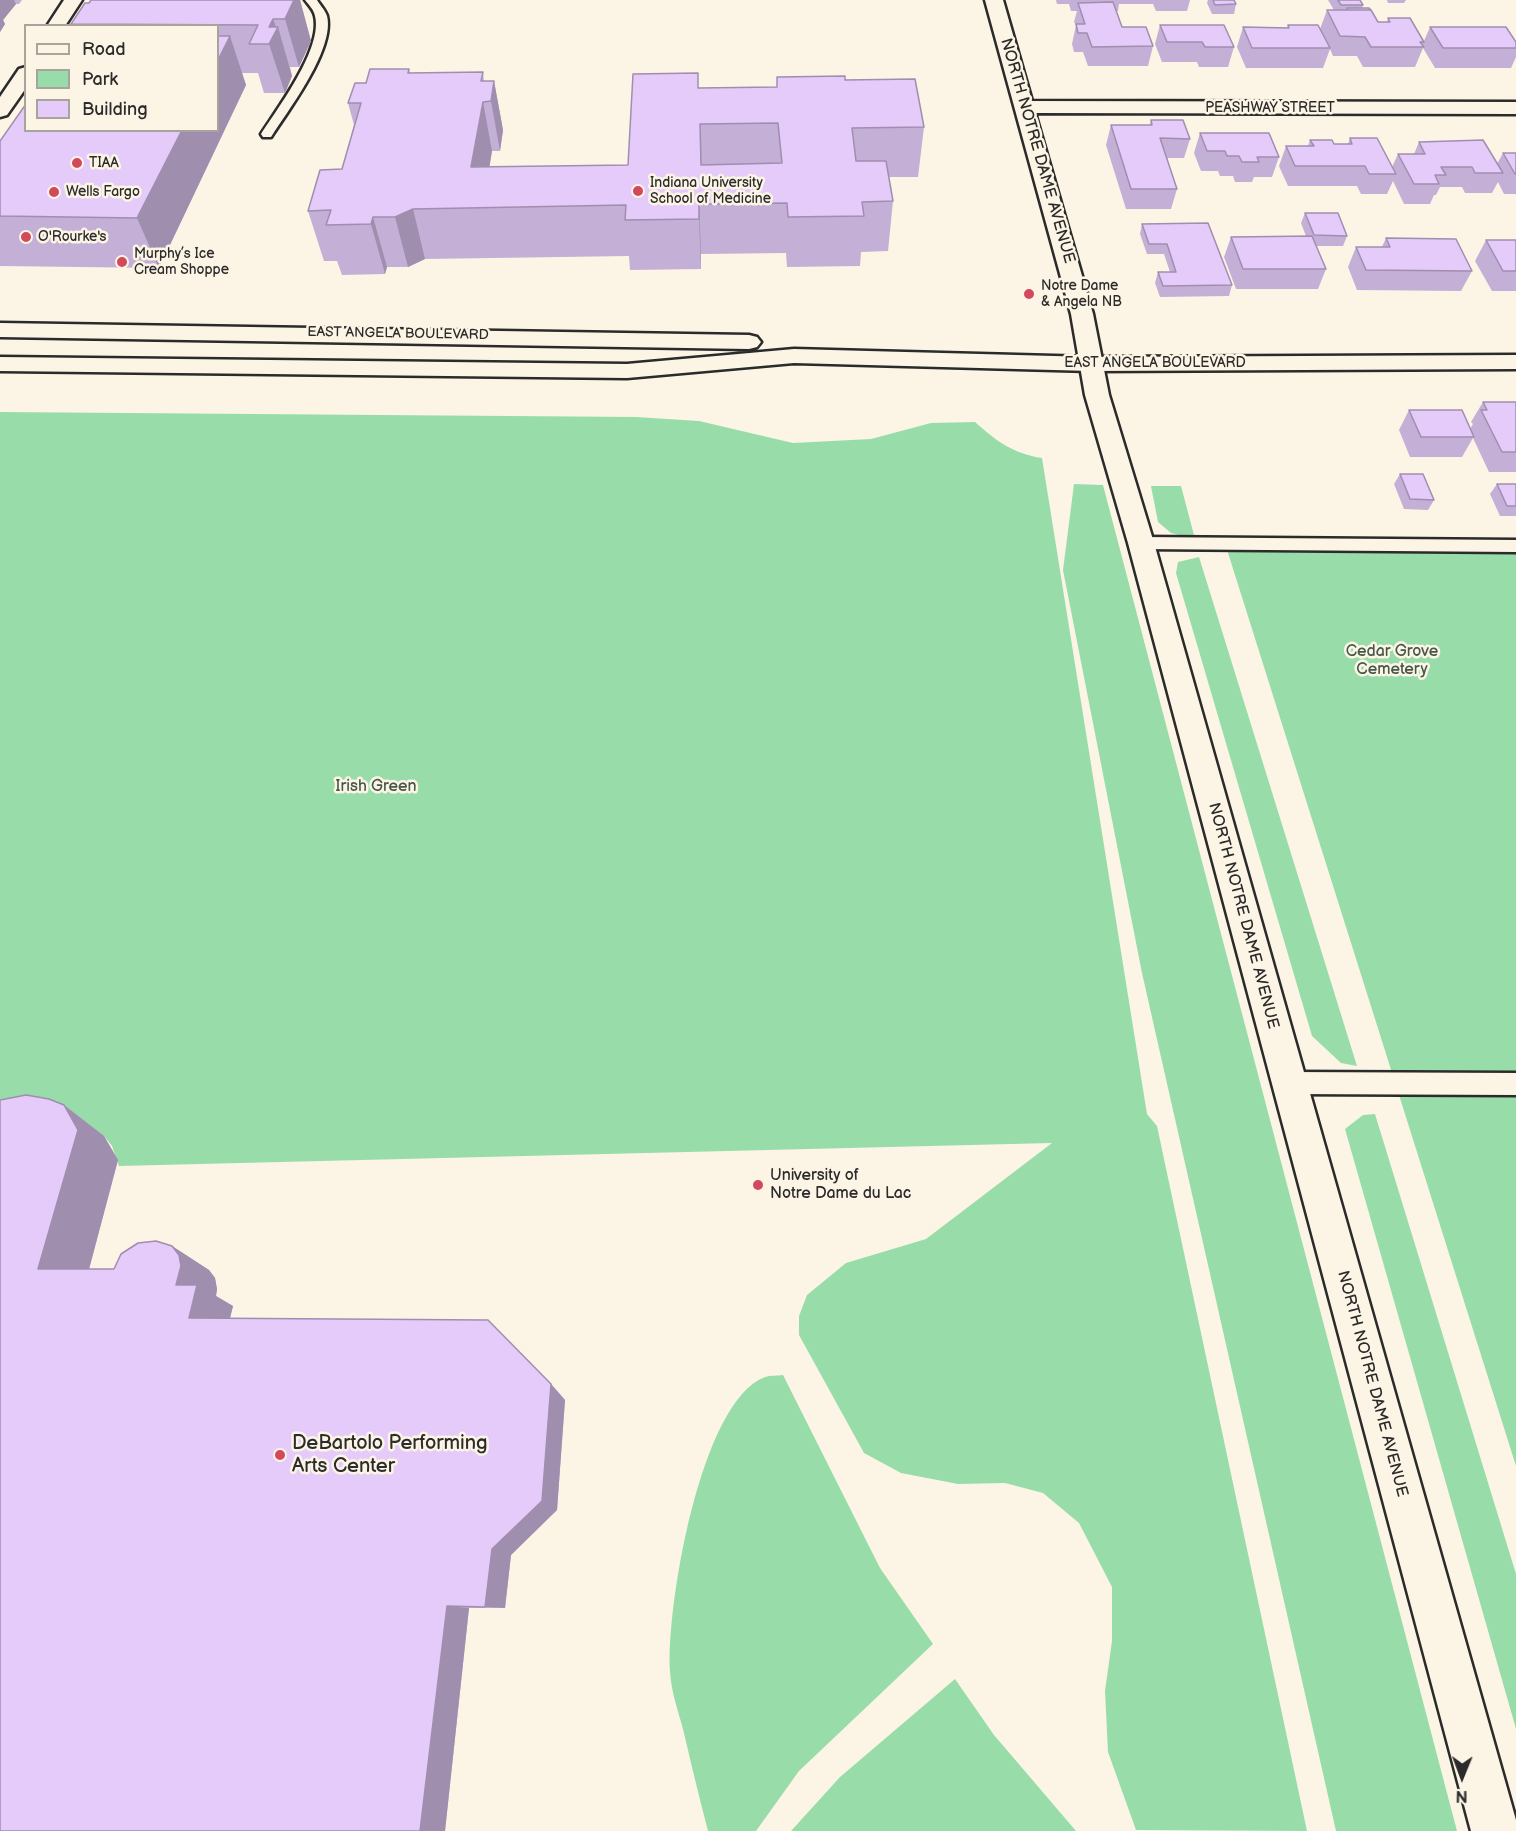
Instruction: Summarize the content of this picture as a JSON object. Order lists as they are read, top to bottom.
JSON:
{
  "streets": {
    "street": ["PEASHWAY STREET", "NORTH NOTRE DAME AVENUE", "EAST ANGELA BOULEVARD"]
  },
  "crossings": [
    ["PEASHWAY STREET", "NORTH NOTRE DAME AVENUE"],
    ["NORTH NOTRE DAME AVENUE", "EAST ANGELA BOULEVARD"]
  ],
  "parks": ["Cedar Grove Cemetery", "Irish Green"],
  "places": [
    "TIAA",
    "Indiana University School of Medicine",
    "Wells Fargo",
    "O'Rourke's",
    "Murphy’s Ice Cream Shoppe",
    "Notre Dame & Angela NB",
    "University of Notre Dame du Lac",
    "DeBartolo Performing Arts Center"
  ],
  "legend": ["Road", "Park", "Building"],
  "north": "bottom"
}
